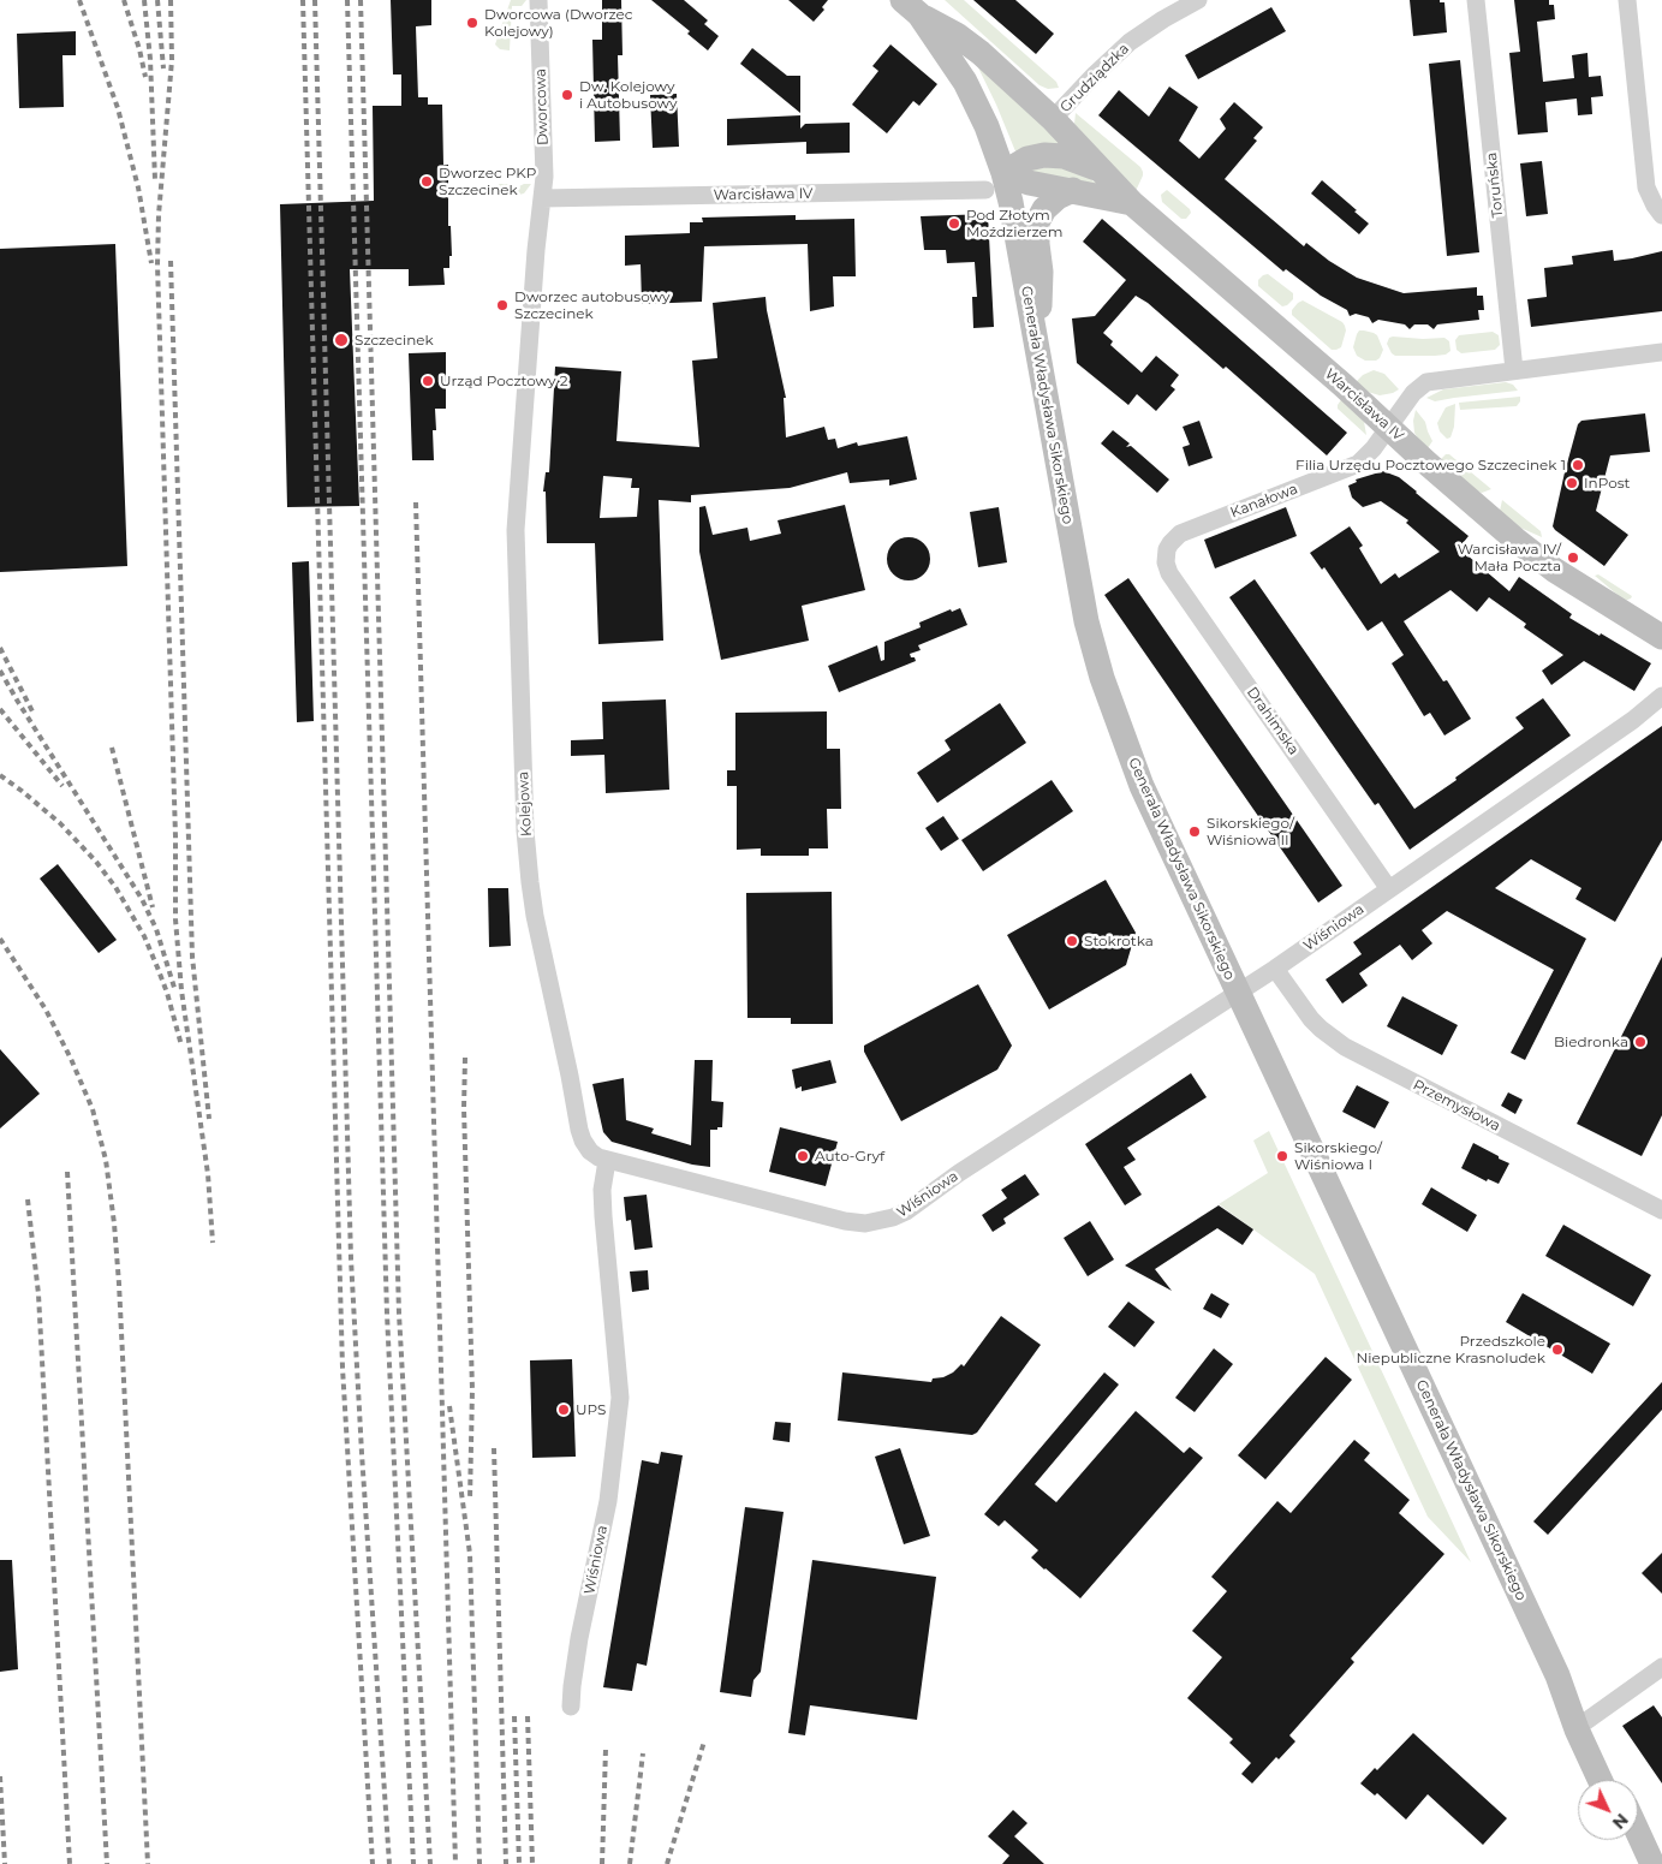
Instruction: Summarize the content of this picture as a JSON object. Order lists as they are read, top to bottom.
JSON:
{
  "streets": {
    "street": [
      "Grudziądzka",
      "Dworcowa",
      "Toruńska",
      "Warcisława IV",
      "Generała Władysława Sikorskiego",
      "Kanałowa",
      "Drahimska",
      "Kolejowa",
      "Wiśniowa",
      "Przemysłowa"
    ]
  },
  "crossings": [
    ["Grudziądzka", "Warcisława IV"],
    ["Dworcowa", "Warcisława IV"],
    ["Dworcowa", "Kolejowa"],
    ["Toruńska", "Kanałowa"],
    ["Warcisława IV", "Generała Władysława Sikorskiego"],
    ["Warcisława IV", "Kanałowa"],
    ["Generała Władysława Sikorskiego", "Wiśniowa"],
    ["Kanałowa", "Drahimska"],
    ["Drahimska", "Wiśniowa"],
    ["Kolejowa", "Wiśniowa"],
    ["Wiśniowa", "Przemysłowa"]
  ],
  "places": [
    "Dworcowa (Dworzec Kolejowy)",
    "Dw. Kolejowy i Autobusowy",
    "Dworzec PKP Szczecinek",
    "Pod Złotym Moździerzem",
    "Dworzec autobusowy Szczecinek",
    "Szczecinek",
    "Urząd Pocztowy 2",
    "Filia Urzędu Pocztowego Szczecinek 1",
    "InPost",
    "Warcisława IV/ Mała Poczta",
    "Sikorskiego/ Wiśniowa II",
    "Stokrotka",
    "Biedronka",
    "Auto-Gryf",
    "Sikorskiego/ Wiśniowa I",
    "Przedszkole Niepubliczne Krasnoludek",
    "UPS"
  ],
  "north": "bottom right"
}
